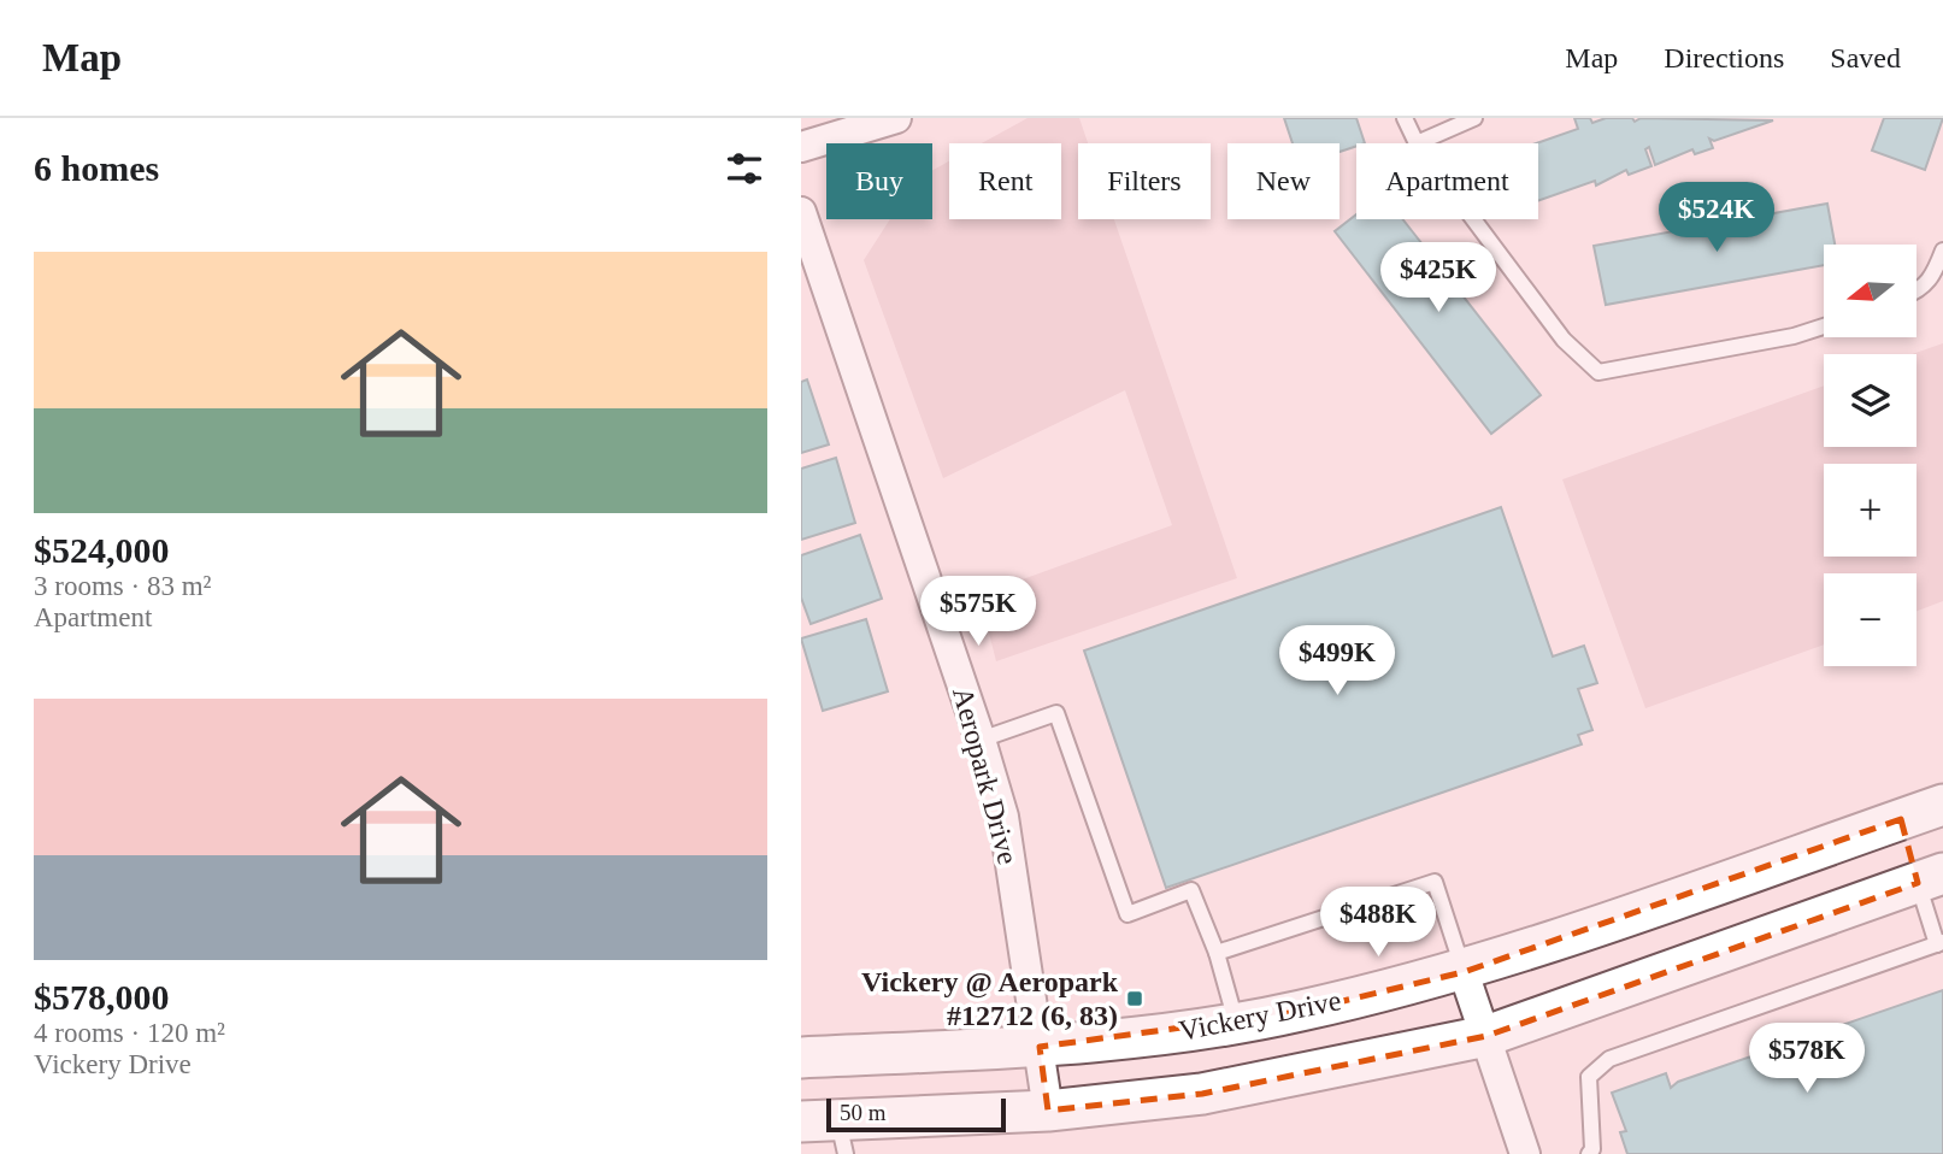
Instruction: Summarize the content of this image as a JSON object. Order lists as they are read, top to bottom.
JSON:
{
  "streets": {
    "main road": ["Vickery Drive"],
    "street": ["Aeropark Drive"]
  },
  "crossings": [
    ["Aeropark Drive", "Vickery Drive"]
  ],
  "places": {
    "transit": ["Vickery @ Aeropark #12712 (6, 83)"]
  },
  "scale_bar": "50 m",
  "north": "left",
  "page": {
    "header": "Map",
    "nav": ["Map", "Directions", "Saved"],
    "heading": "6 homes",
    "chip": [
      "Buy",
      "Rent",
      "Filters",
      "New",
      "Apartment"
    ],
    "price": [
      "$524K",
      "$425K",
      "$575K",
      "$499K",
      "$488K",
      "$578K"
    ],
    "list": [
      {
        "name": "$524,000",
        "note": "3 rooms · 83 m² · Apartment"
      },
      {
        "name": "$578,000",
        "note": "4 rooms · 120 m² · Vickery Drive"
      }
    ],
    "map_buttons": ["+", "−"],
    "scale": "50 m"
  }
}
